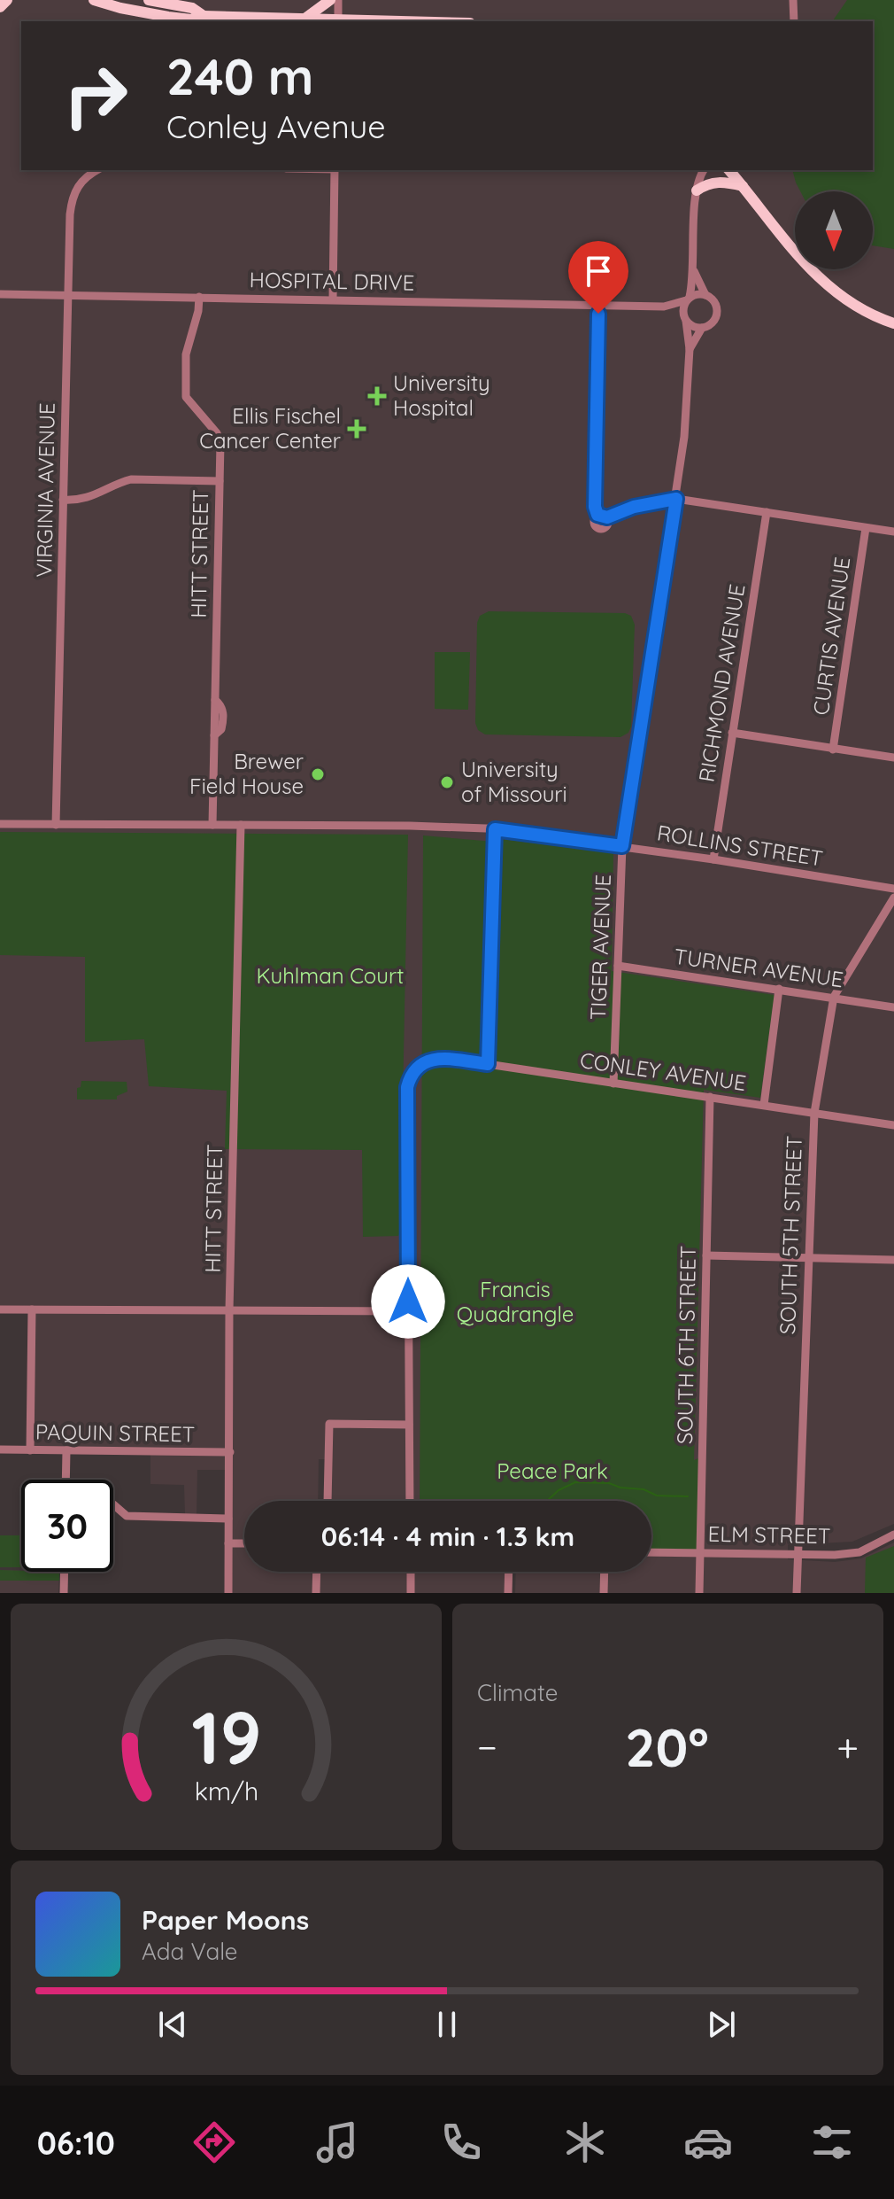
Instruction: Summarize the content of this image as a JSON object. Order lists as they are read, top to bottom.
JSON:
{
  "streets": {
    "street": [
      "HOSPITAL DRIVE",
      "VIRGINIA AVENUE",
      "HITT STREET",
      "CURTIS AVENUE",
      "RICHMOND AVENUE",
      "ROLLINS STREET",
      "TIGER AVENUE",
      "TURNER AVENUE",
      "CONLEY AVENUE",
      "SOUTH 5TH STREET",
      "SOUTH 6TH STREET",
      "PAQUIN STREET",
      "ELM STREET"
    ]
  },
  "crossings": [
    ["HOSPITAL DRIVE", "VIRGINIA AVENUE"],
    ["HOSPITAL DRIVE", "HITT STREET"],
    ["HOSPITAL DRIVE", "TIGER AVENUE"],
    ["VIRGINIA AVENUE", "ROLLINS STREET"],
    ["HITT STREET", "ROLLINS STREET"],
    ["HITT STREET", "PAQUIN STREET"],
    ["RICHMOND AVENUE", "ROLLINS STREET"],
    ["ROLLINS STREET", "TIGER AVENUE"],
    ["TIGER AVENUE", "TURNER AVENUE"],
    ["TIGER AVENUE", "CONLEY AVENUE"],
    ["TURNER AVENUE", "SOUTH 5TH STREET"],
    ["CONLEY AVENUE", "SOUTH 5TH STREET"],
    ["CONLEY AVENUE", "SOUTH 6TH STREET"],
    ["SOUTH 5TH STREET", "ELM STREET"],
    ["SOUTH 6TH STREET", "ELM STREET"]
  ],
  "parks": ["Kuhlman Court", "Francis Quadrangle", "Peace Park"],
  "places": {
    "health": ["University Hospital", "Ellis Fischel Cancer Center"],
    "other": ["Brewer Field House", "University of Missouri"]
  },
  "north": "bottom",
  "page": {
    "turn": ["240 m", "Conley Avenue"],
    "limit": "30",
    "trip": "06:14 · 4 min · 1.3 km",
    "tile": "Climate",
    "heat": ["−", "20°", "+"],
    "song": ["Paper Moons", "Ada Vale"],
    "tabs": "06:10",
    "gauge": ["19", "km/h"]
  }
}
